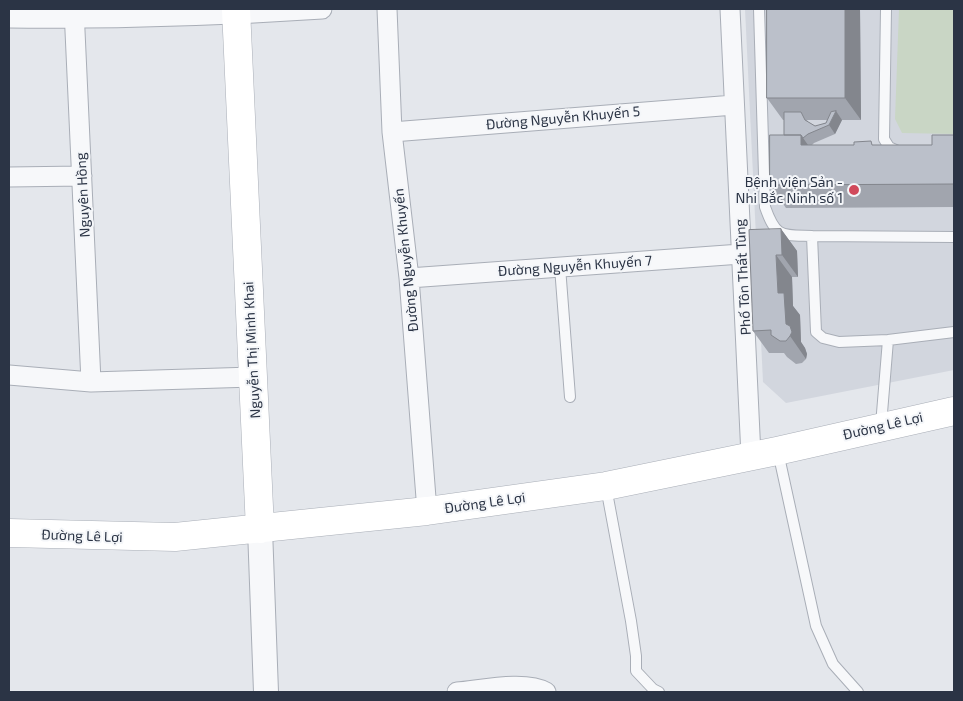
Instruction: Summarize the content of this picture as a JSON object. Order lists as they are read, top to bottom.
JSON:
{
  "streets": {
    "main road": ["Nguyễn Thị Minh Khai", "Đường Lê Lợi"],
    "street": [
      "Đường Nguyễn Khuyến 5",
      "Nguyên Hồng",
      "Đường Nguyễn Khuyến",
      "Đường Nguyễn Khuyến 7",
      "Phố Tôn Thất Tùng"
    ]
  },
  "crossings": [
    ["Đường Nguyễn Khuyến 5", "Đường Nguyễn Khuyến"],
    ["Đường Nguyễn Khuyến 5", "Phố Tôn Thất Tùng"],
    ["Đường Nguyễn Khuyến", "Đường Nguyễn Khuyến 7"],
    ["Đường Nguyễn Khuyến", "Đường Lê Lợi"],
    ["Đường Nguyễn Khuyến 7", "Phố Tôn Thất Tùng"],
    ["Phố Tôn Thất Tùng", "Đường Lê Lợi"],
    ["Nguyễn Thị Minh Khai", "Đường Lê Lợi"]
  ],
  "places": ["Bệnh viện Sản - Nhi Bắc Ninh số 1"]
}
